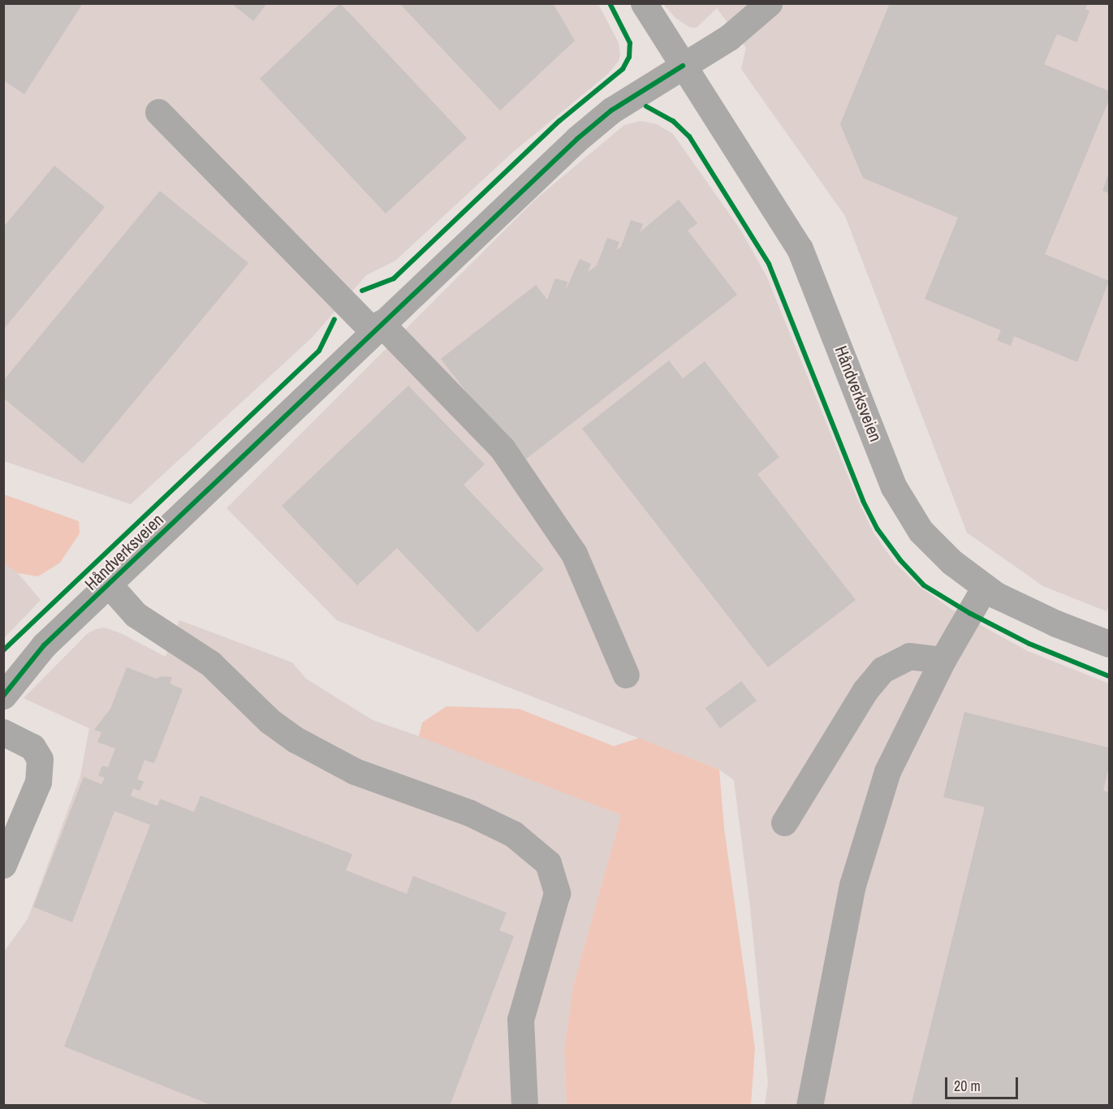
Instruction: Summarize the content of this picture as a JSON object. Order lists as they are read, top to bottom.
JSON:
{
  "streets": {
    "street": ["Håndverksveien"]
  },
  "scale_bar": "20 m"
}
